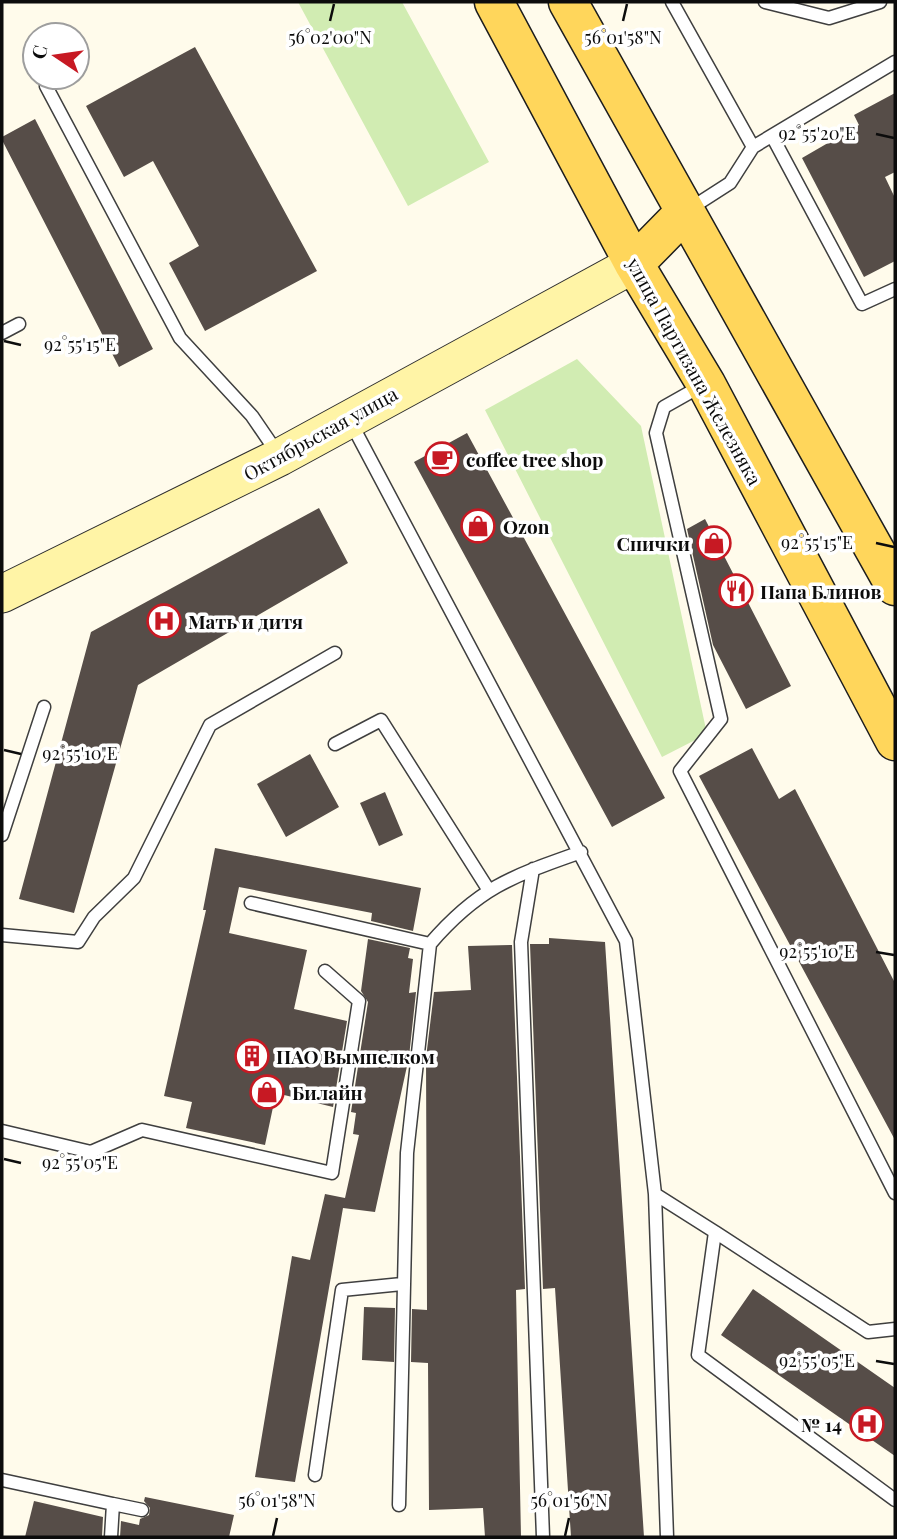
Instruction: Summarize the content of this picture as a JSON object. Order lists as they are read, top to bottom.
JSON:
{
  "streets": {
    "main road": ["улица Партизана Железняка", "Октябрьская улица"]
  },
  "crossings": [
    ["улица Партизана Железняка", "Октябрьская улица"]
  ],
  "places": {
    "cafe": ["coffee tree shop"],
    "shop": ["Ozon", "Спички", "Билайн"],
    "restaurant": ["Папа Блинов"],
    "hospital": ["Мать и дитя", "№ 14"],
    "building": ["ПАО Вымпелком"]
  },
  "north": "left",
  "coordinates": [
    "56°02'00\"N",
    "56°01'58\"N",
    "92°55'20\"E",
    "92°55'15\"E",
    "92°55'10\"E",
    "92°55'05\"E",
    "56°01'56\"N"
  ]
}
